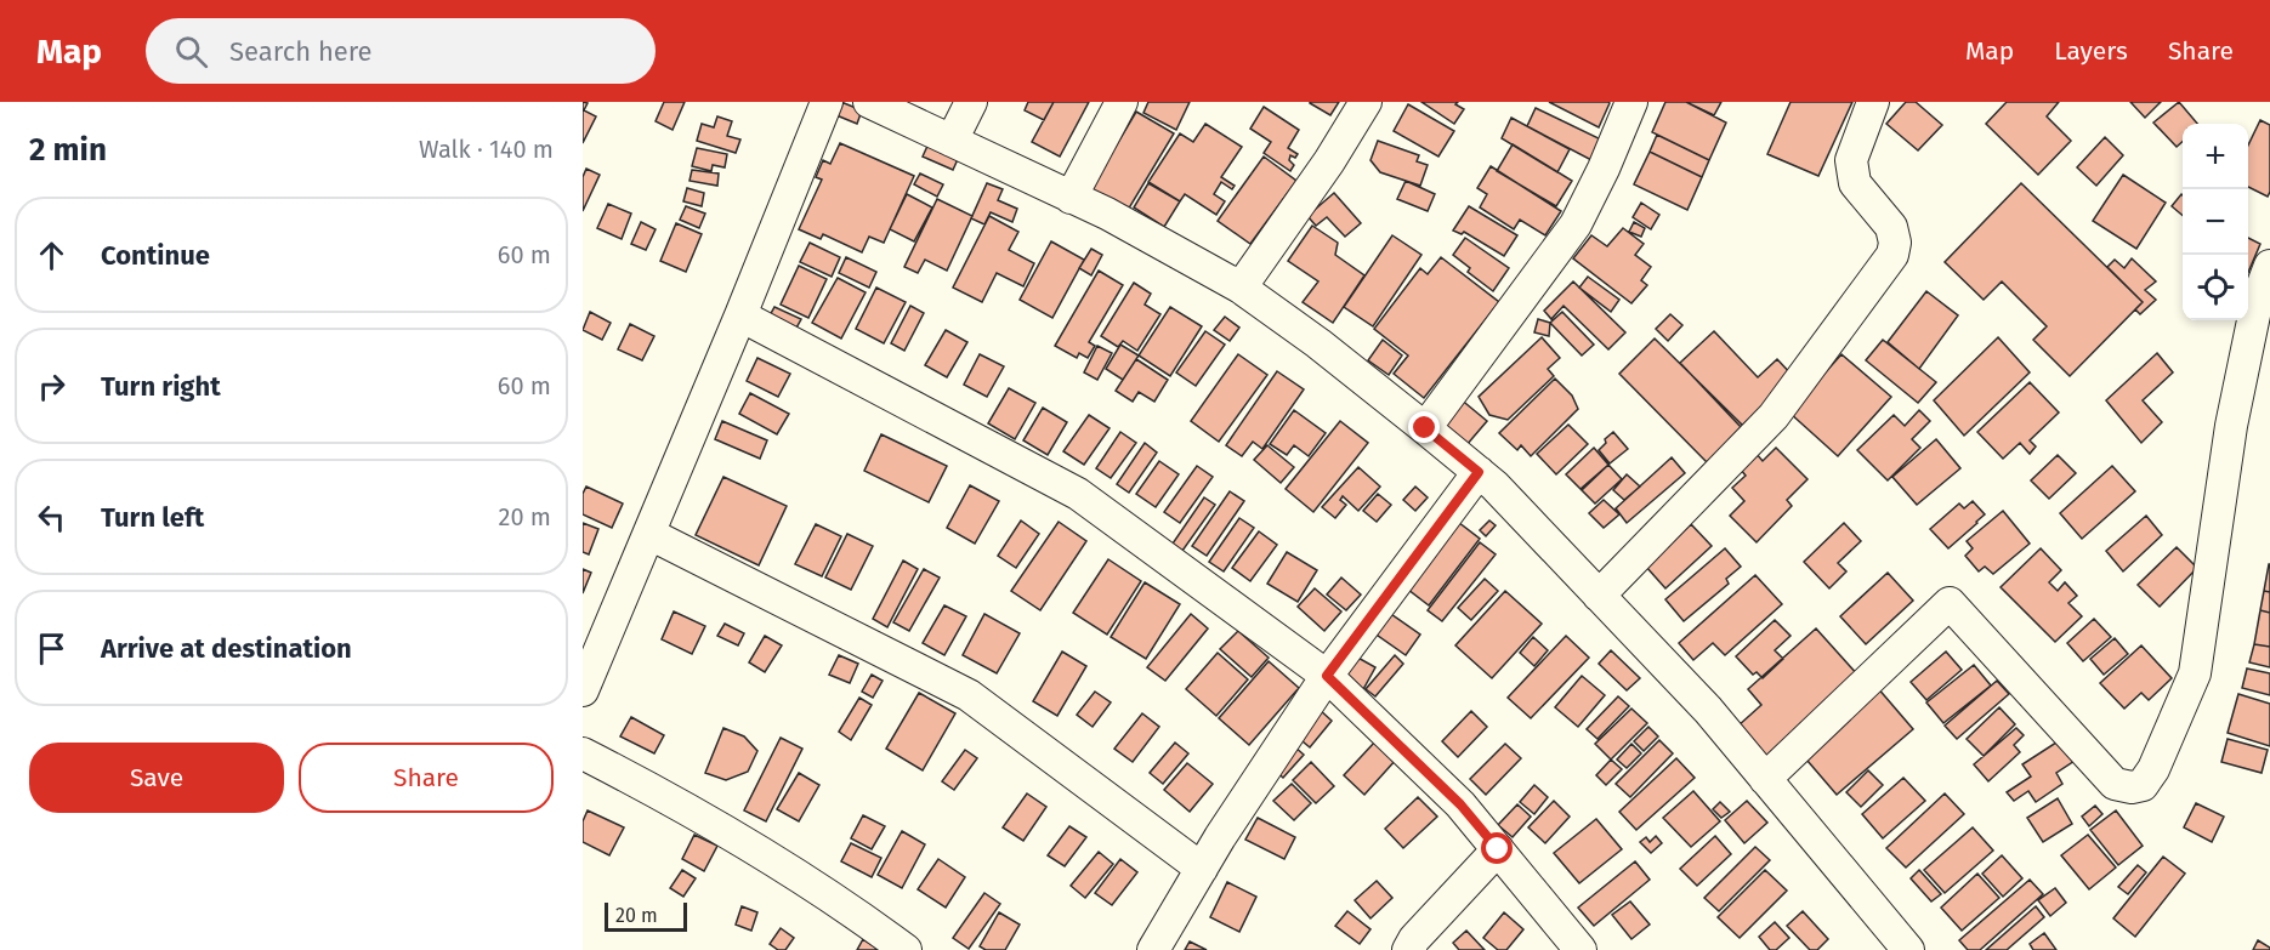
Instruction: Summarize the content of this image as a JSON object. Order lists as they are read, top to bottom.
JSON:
{
  "scale_bar": "20 m",
  "page": {
    "header": "Map",
    "search": "Search here",
    "nav": ["Map", "Layers", "Share"],
    "heading": ["2 min", "Walk · 140 m"],
    "map_buttons": ["+", "−"],
    "list": [
      ["Continue", "60 m"],
      ["Turn right", "60 m"],
      ["Turn left", "20 m"],
      "Arrive at destination"
    ],
    "buttons": ["Save", "Share"],
    "scale": "20 m"
  }
}
